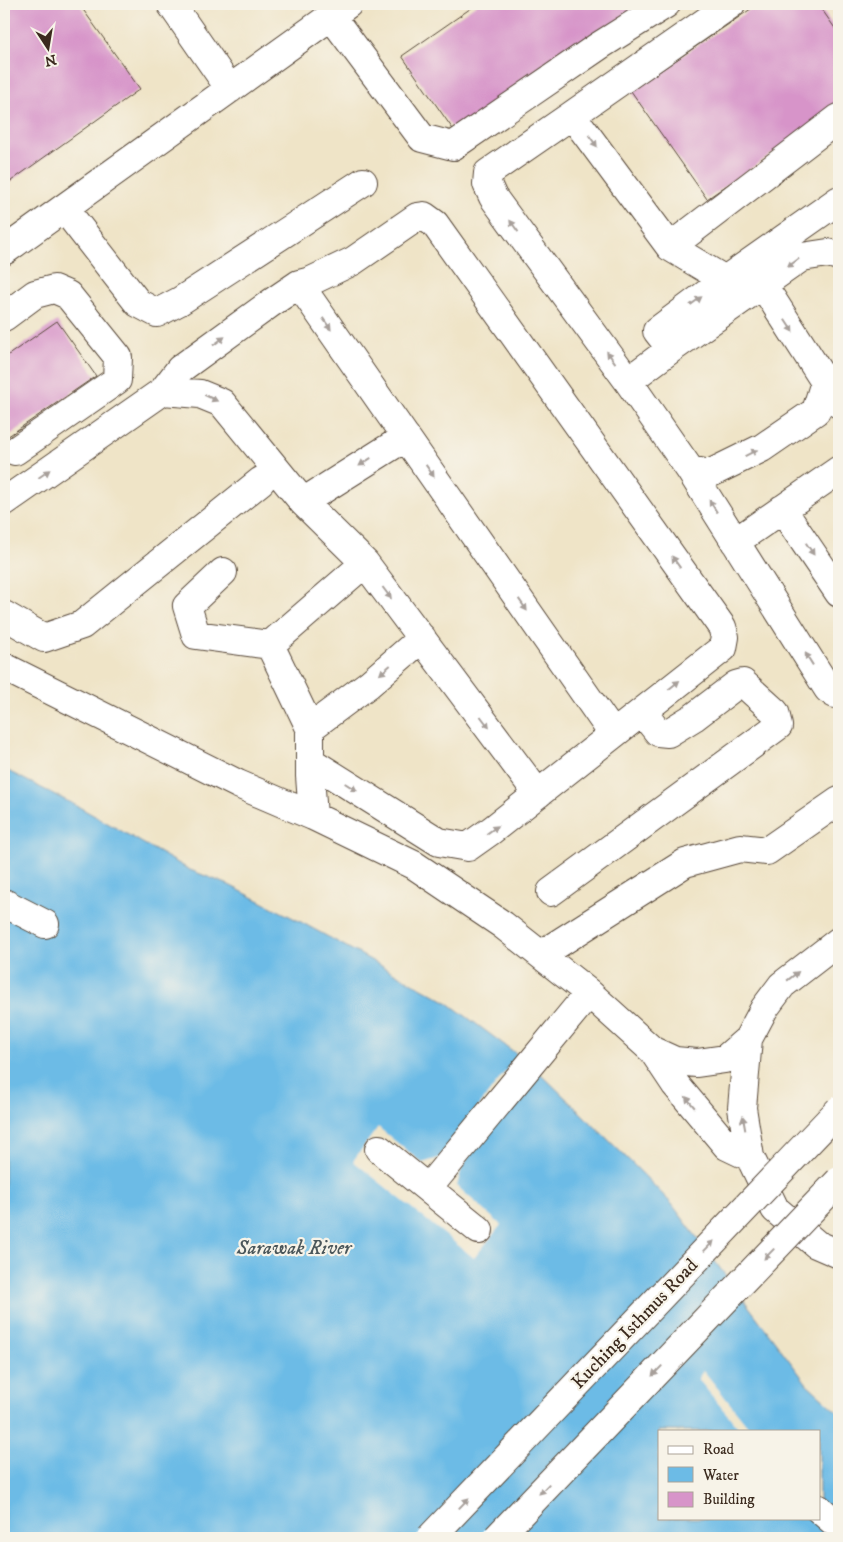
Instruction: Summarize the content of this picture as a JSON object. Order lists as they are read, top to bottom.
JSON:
{
  "streets": {
    "main road": ["Kuching Isthmus Road"]
  },
  "water": ["Sarawak River"],
  "legend": ["Road", "Water", "Building"],
  "north": "bottom"
}
